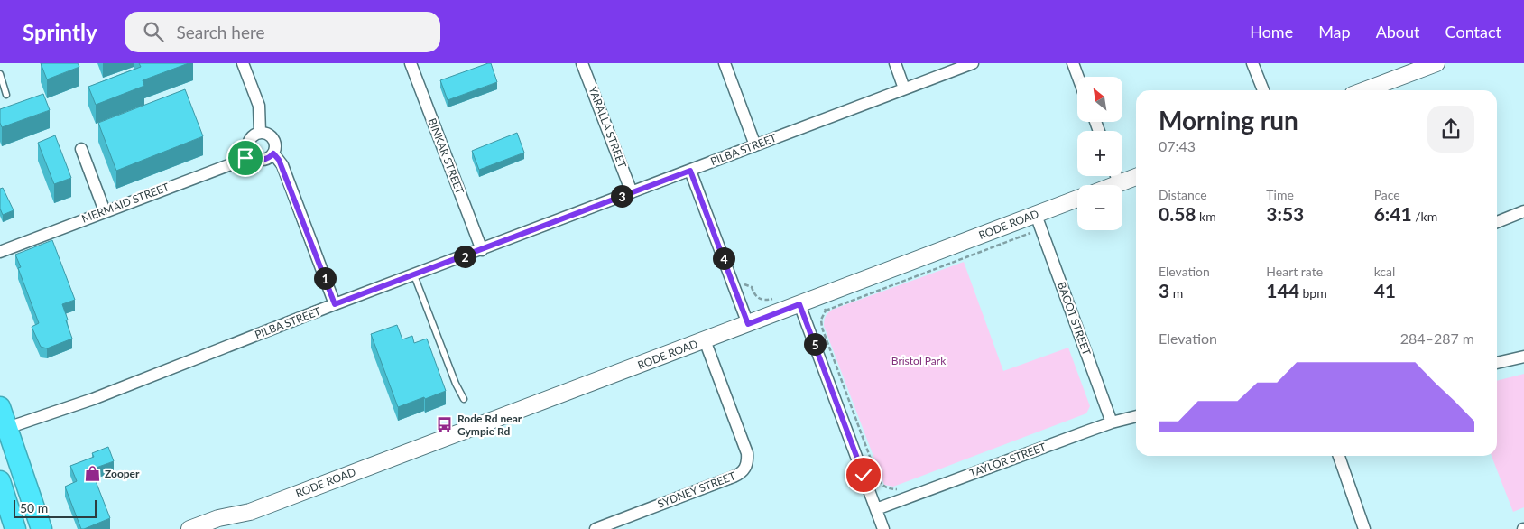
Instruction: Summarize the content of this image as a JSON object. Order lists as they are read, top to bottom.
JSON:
{
  "streets": {
    "main road": ["RODE ROAD"],
    "street": [
      "YARALLA STREET",
      "PILBA STREET",
      "BINKAR STREET",
      "MERMAID STREET",
      "BAGOT STREET",
      "TAYLOR STREET",
      "SYDNEY STREET"
    ]
  },
  "crossings": [
    ["YARALLA STREET", "PILBA STREET"],
    ["PILBA STREET", "BINKAR STREET"],
    ["RODE ROAD", "BAGOT STREET"],
    ["RODE ROAD", "SYDNEY STREET"],
    ["BAGOT STREET", "TAYLOR STREET"]
  ],
  "parks": ["Bristol Park"],
  "places": {
    "bus stop": ["Rode Rd near Gympie Rd"],
    "shop": ["Zooper"]
  },
  "scale_bar": "50 m",
  "north": "top left",
  "page": {
    "header": "Sprintly",
    "search": "Search here",
    "nav": [
      "Home",
      "Map",
      "About",
      "Contact"
    ],
    "map_buttons": ["+", "−"],
    "heading": ["Morning run", "07:43"],
    "stats": [
      ["Distance", "0.58 km"],
      ["Time", "3:53"],
      ["Pace", "6:41 /km"],
      ["Elevation", "3 m"],
      ["Heart rate", "144 bpm"],
      ["kcal", "41"]
    ],
    "pins": [
      "3",
      "2",
      "4",
      "1",
      "5"
    ],
    "chart": ["Elevation", "284–287 m"],
    "scale": "50 m"
  }
}
